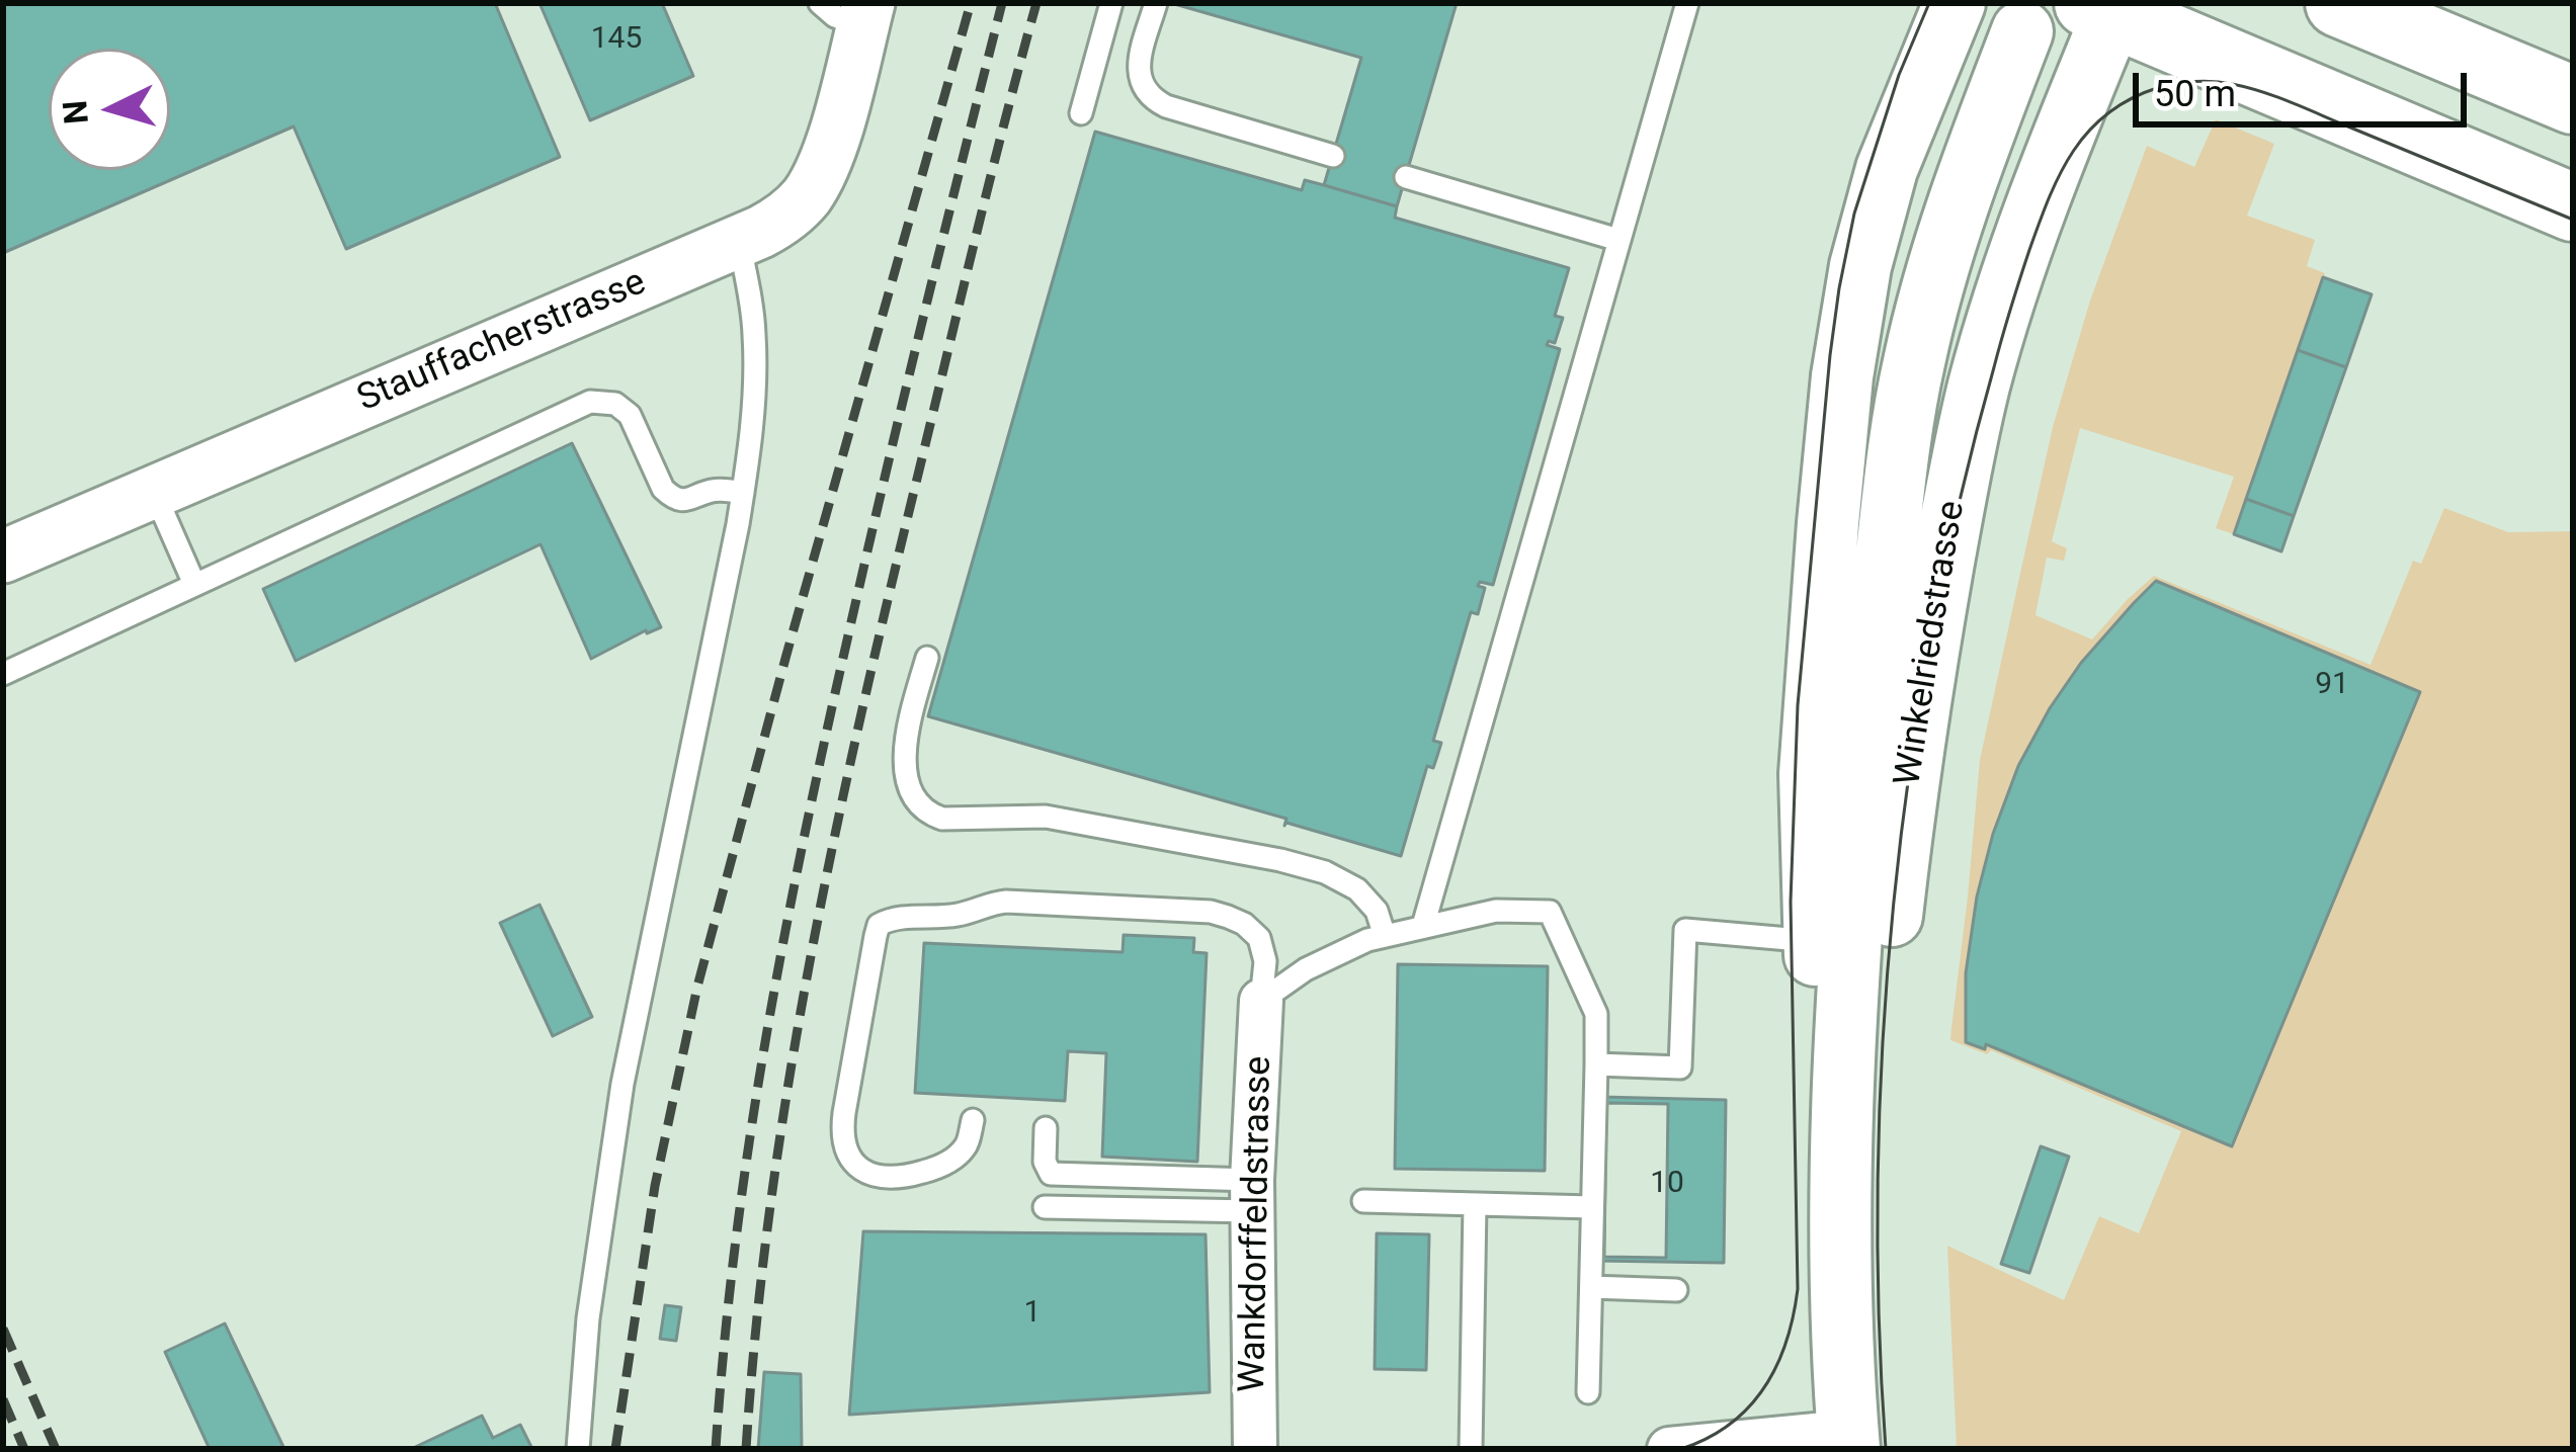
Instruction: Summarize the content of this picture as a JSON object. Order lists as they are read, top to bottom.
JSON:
{
  "streets": {
    "main road": ["Winkelriedstrasse"],
    "street": ["Stauffacherstrasse", "Wankdorffeldstrasse"]
  },
  "house_numbers": [
    "145",
    "91",
    "10",
    "1"
  ],
  "scale_bar": "50 m",
  "north": "left"
}
